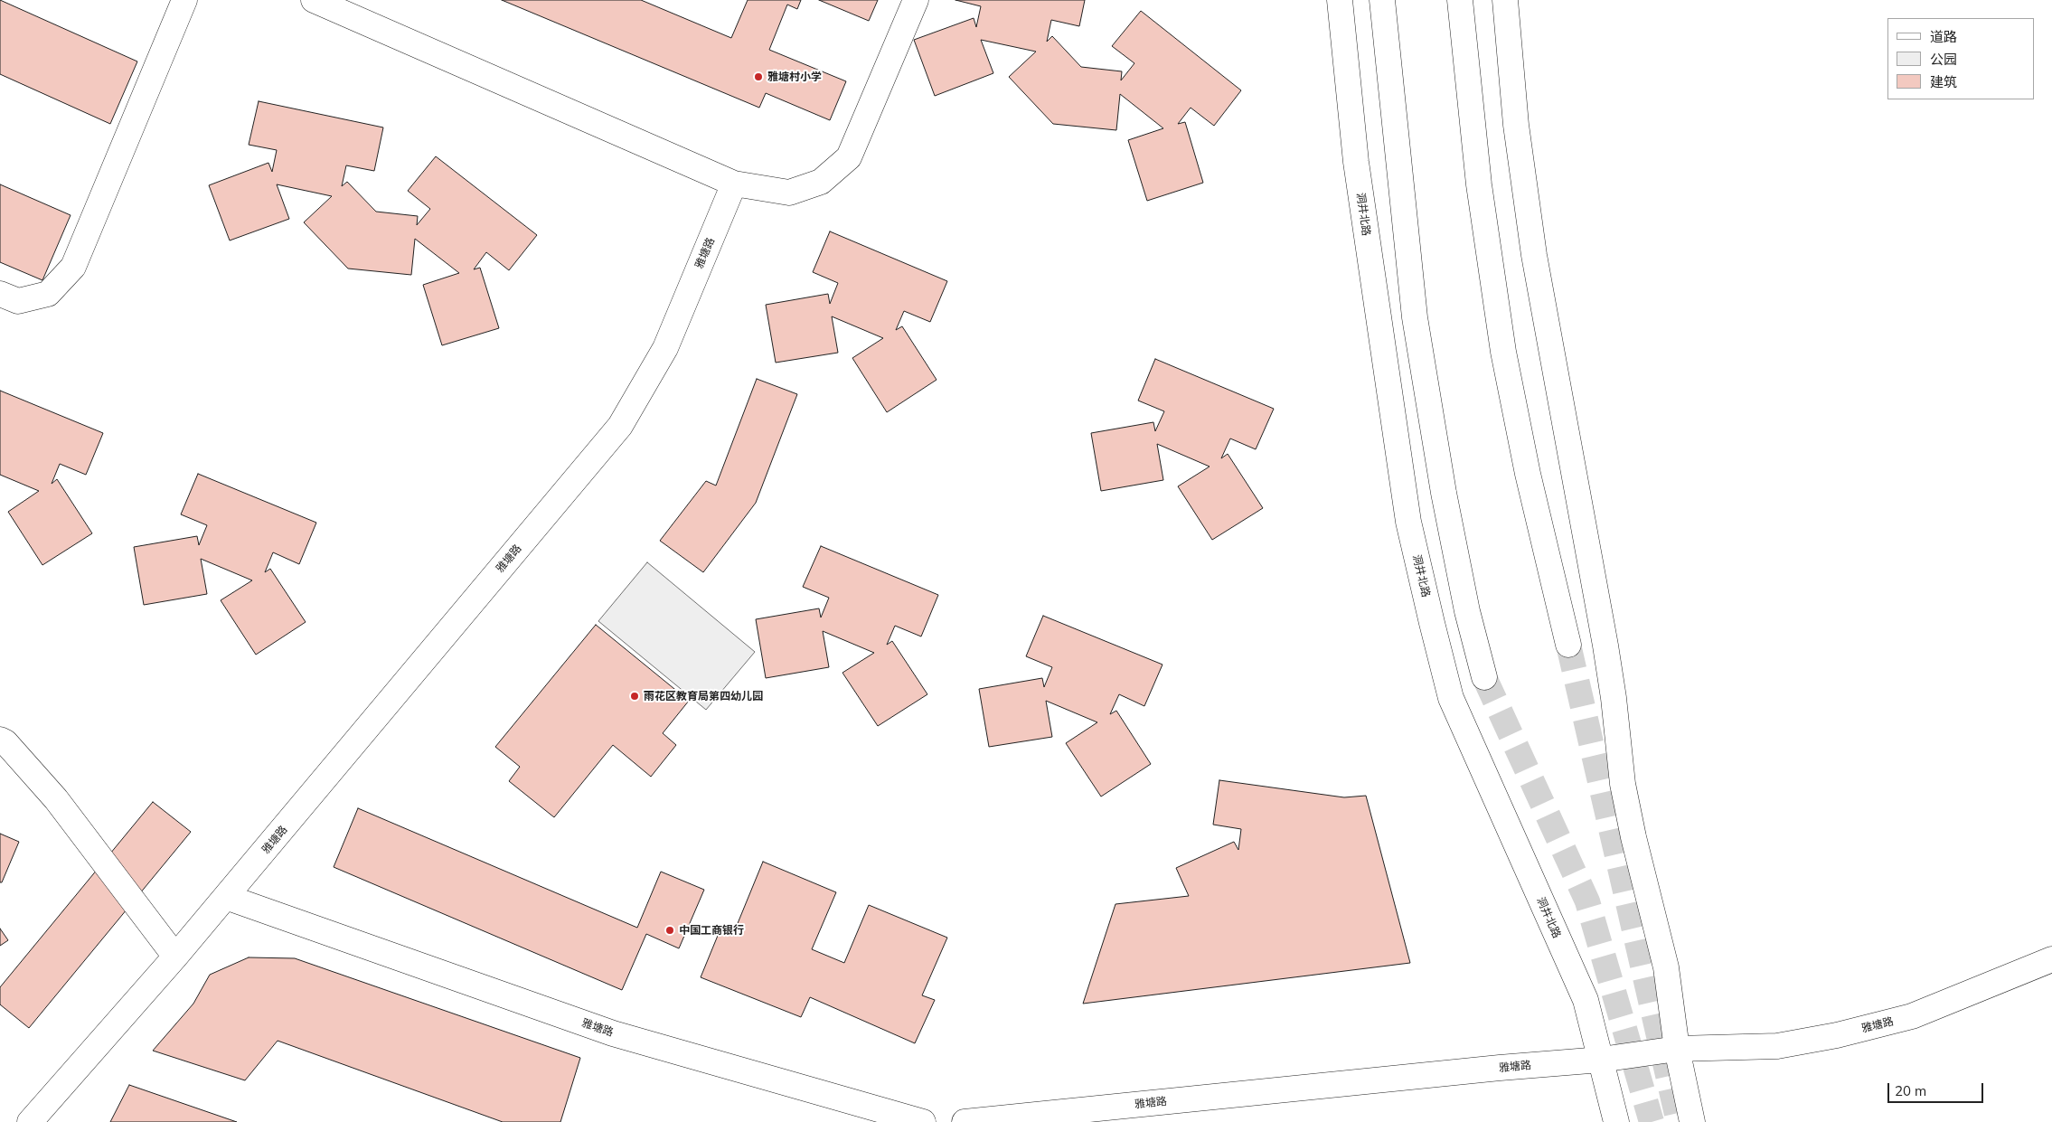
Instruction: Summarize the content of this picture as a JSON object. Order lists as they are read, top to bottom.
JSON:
{
  "streets": {
    "street": ["洞井北路", "雅塘路"]
  },
  "crossings": [
    ["洞井北路", "雅塘路"]
  ],
  "places": ["雅塘村小学", "雨花区教育局第四幼儿园", "中国工商银行"],
  "legend": ["道路", "公园", "建筑"],
  "scale_bar": "20 m"
}
